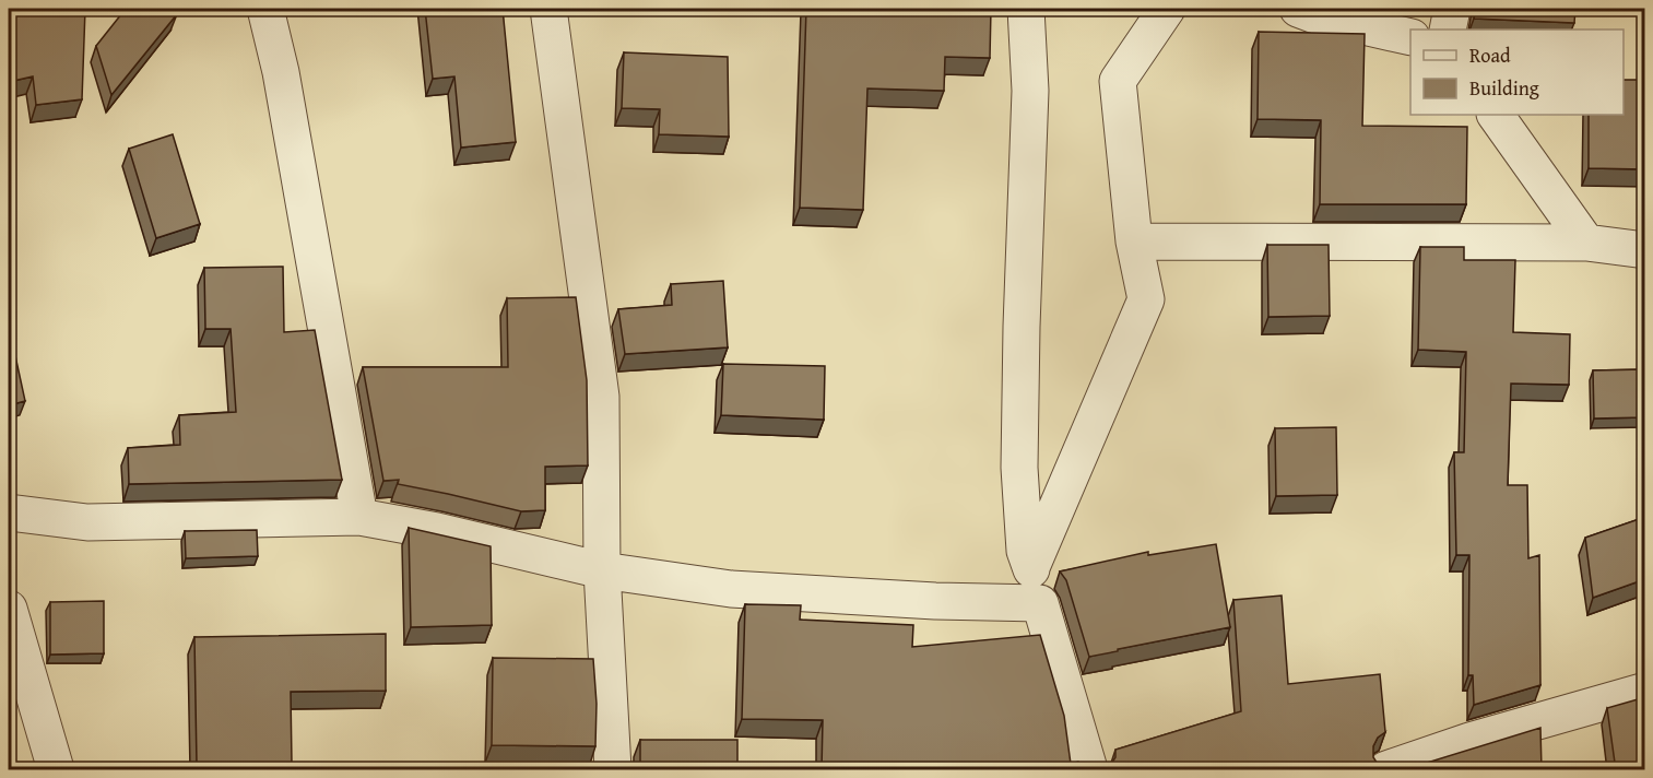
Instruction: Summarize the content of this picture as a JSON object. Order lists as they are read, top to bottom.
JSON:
{
  "legend": ["Road", "Building"]
}
